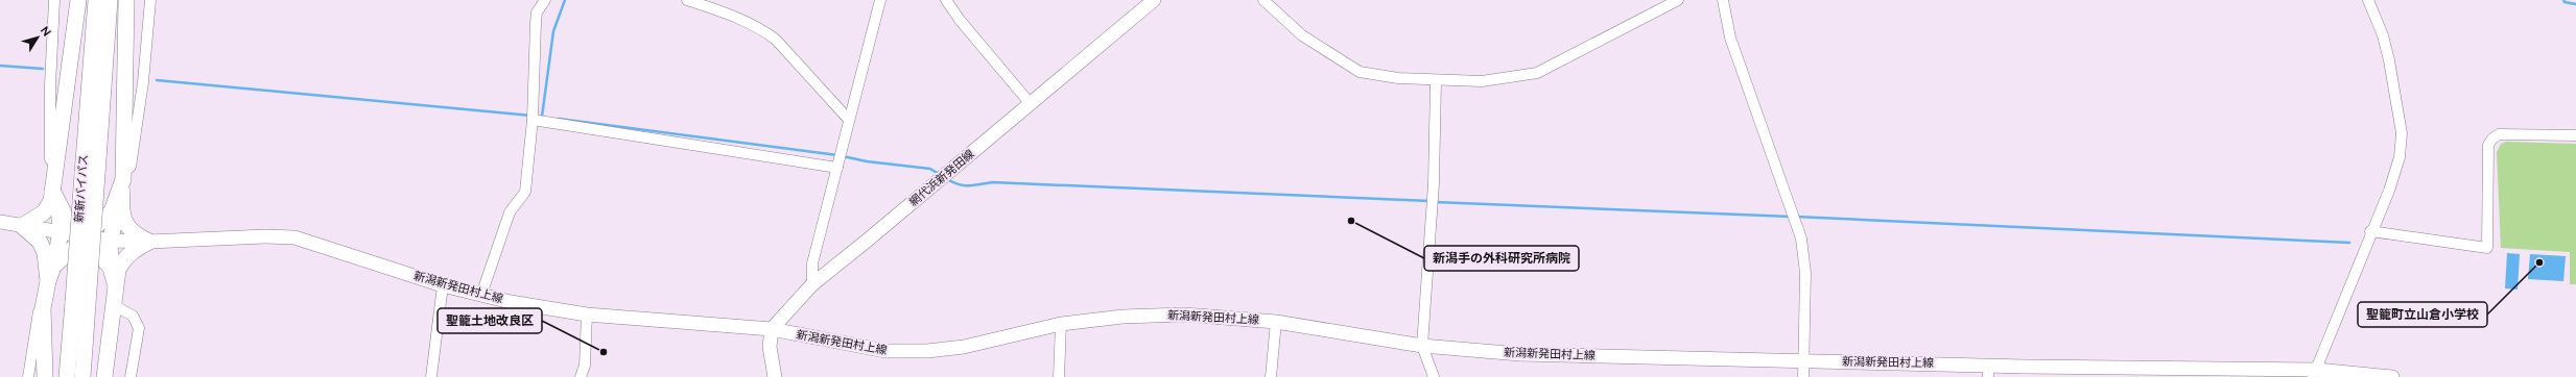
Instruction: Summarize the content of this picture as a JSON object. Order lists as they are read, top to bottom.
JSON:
{
  "streets": {
    "highway": ["新新バイパス"],
    "main road": ["網代浜新発田線", "新潟新発田村上線"]
  },
  "crossings": [
    ["網代浜新発田線", "新潟新発田村上線"]
  ],
  "places": ["新潟手の外科研究所病院", "聖籠町立山倉小学校", "聖籠土地改良区"],
  "north": "top right"
}
